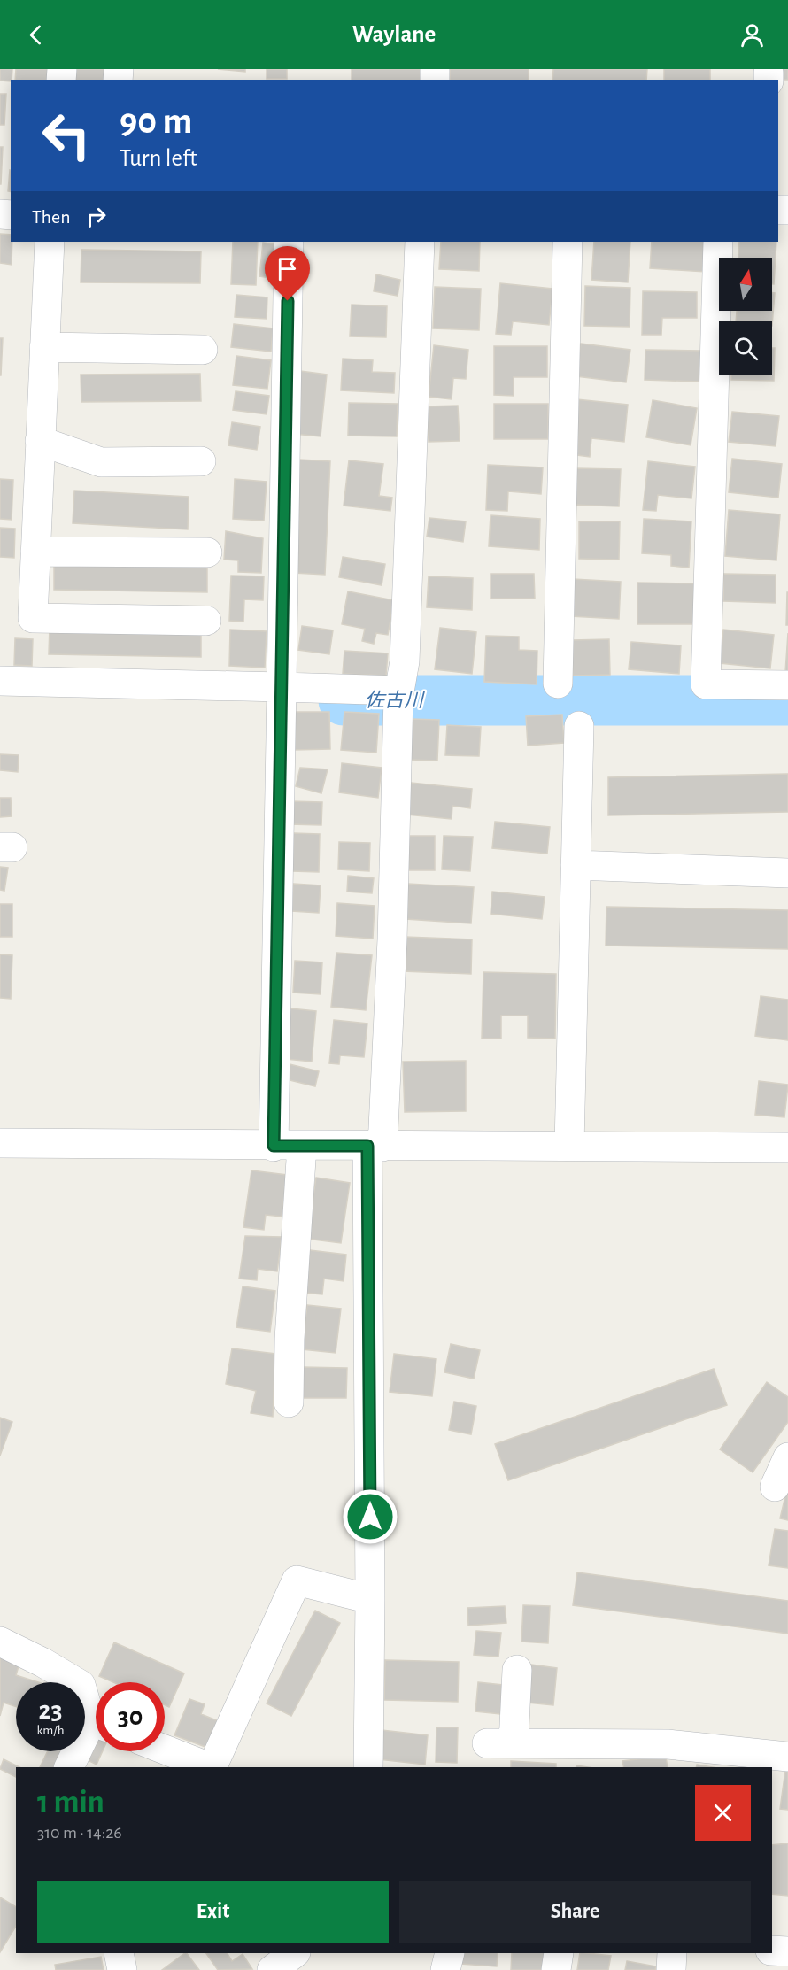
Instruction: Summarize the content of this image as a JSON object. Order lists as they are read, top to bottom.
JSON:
{
  "water": ["佐古川"],
  "north": "top",
  "page": {
    "header": "Waylane",
    "turn": ["90 m", "Turn left"],
    "then": "Then",
    "speed": "23 km/h",
    "limit": "30",
    "heading": ["1 min", "310 m · 14:26"],
    "buttons": ["Exit", "Share"]
  }
}
